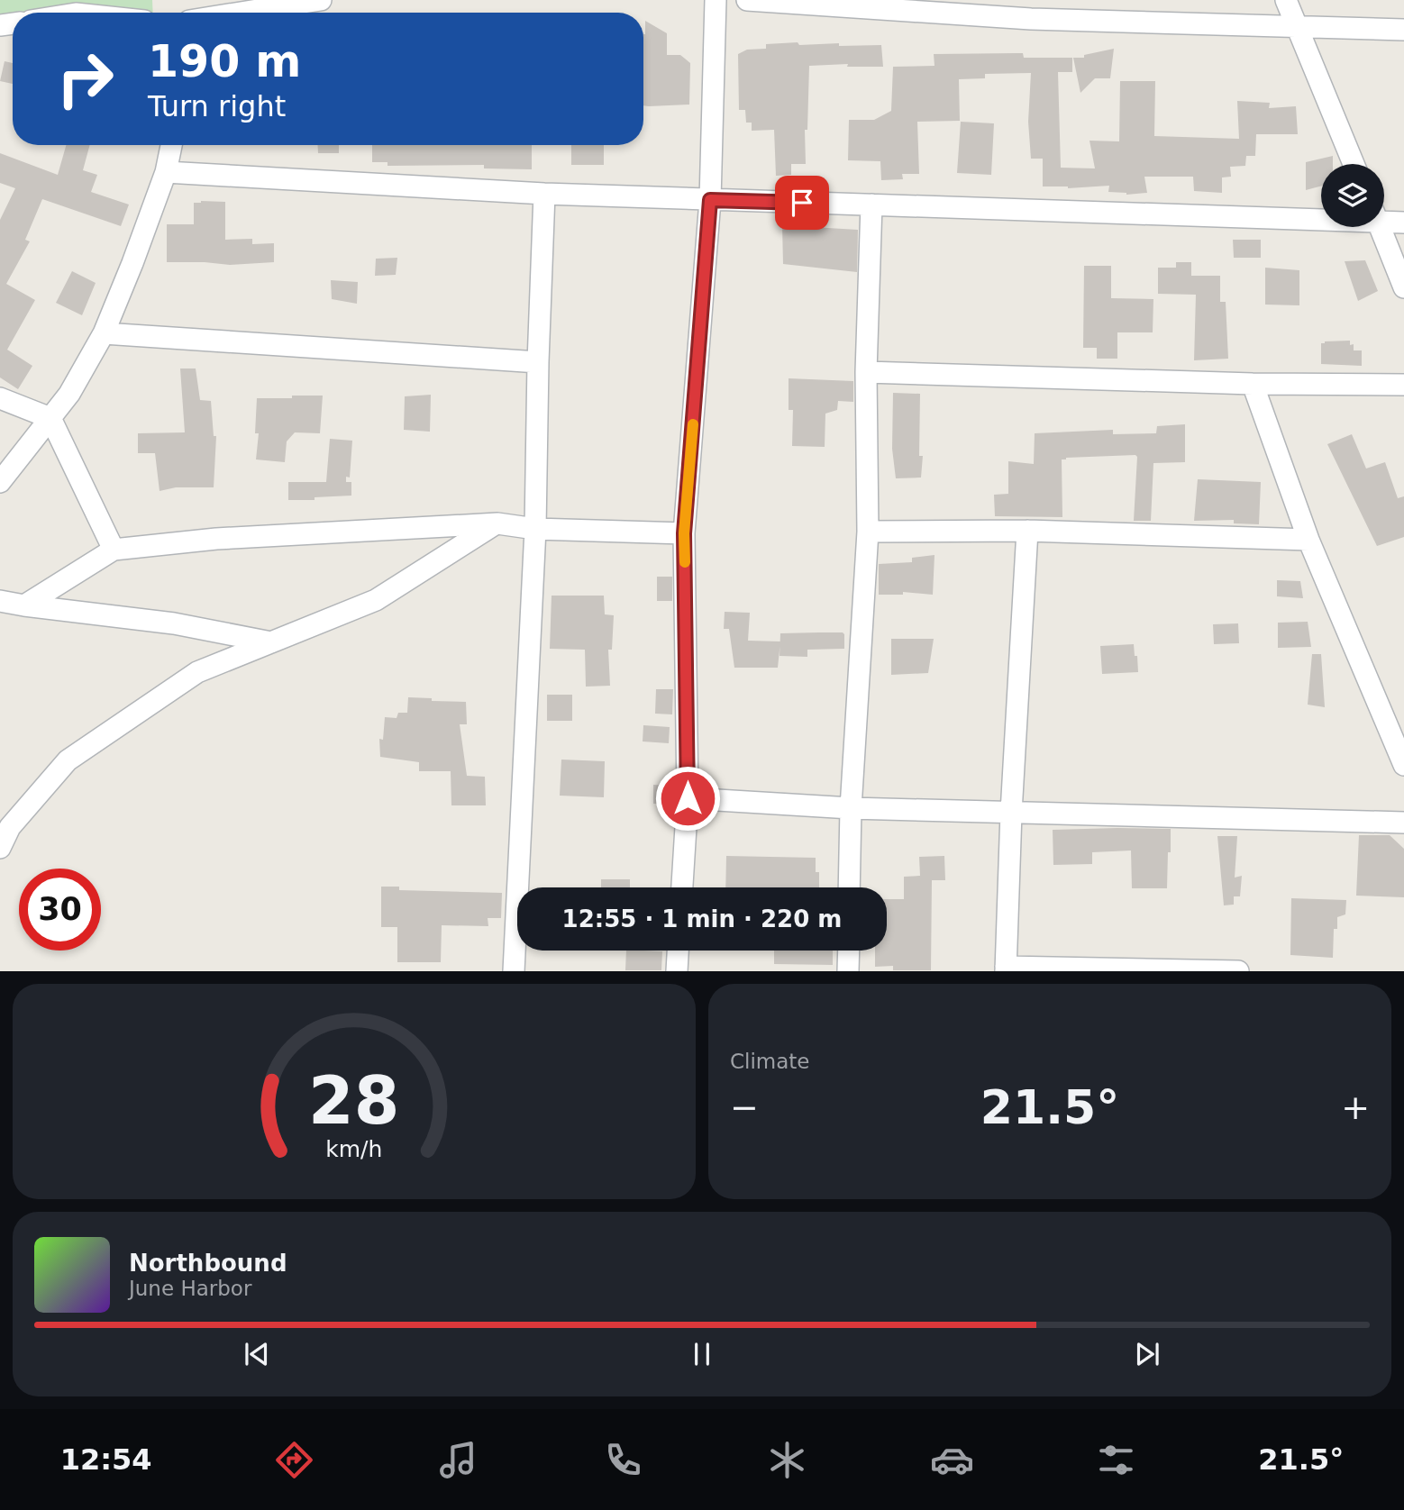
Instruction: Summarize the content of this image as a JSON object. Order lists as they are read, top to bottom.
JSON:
{
  "page": {
    "turn": ["190 m", "Turn right"],
    "limit": "30",
    "trip": "12:55 · 1 min · 220 m",
    "tile": "Climate",
    "heat": ["−", "21.5°", "+"],
    "song": ["Northbound", "June Harbor"],
    "tabs": ["12:54", "21.5°"],
    "gauge": ["28", "km/h"]
  }
}
